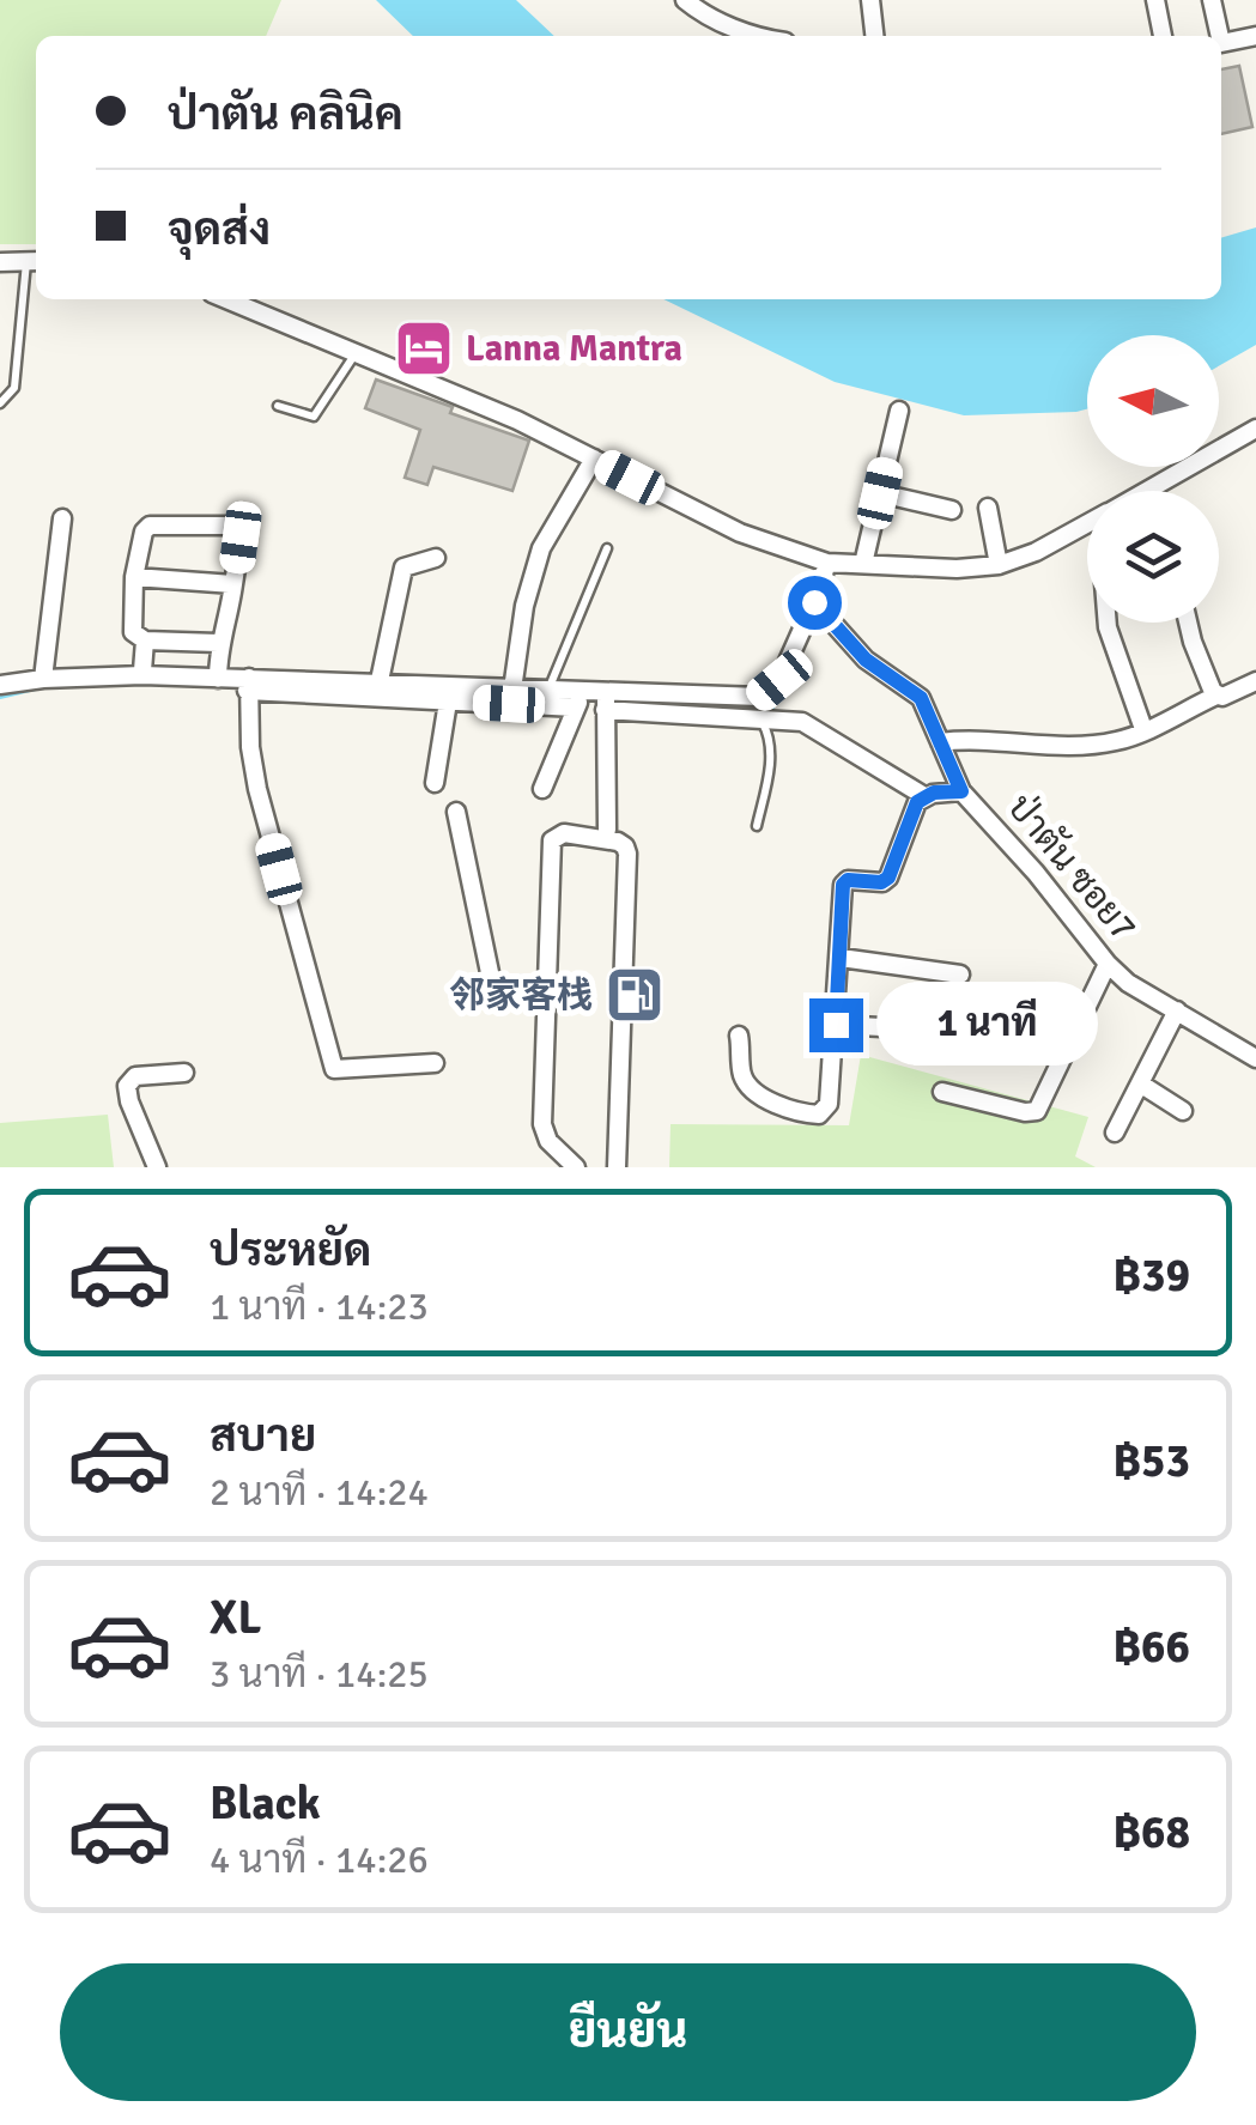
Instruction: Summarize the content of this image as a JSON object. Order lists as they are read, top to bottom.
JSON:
{
  "streets": {
    "street": ["ป่าตัน ซอย7"]
  },
  "places": {
    "hotel": ["Lanna Mantra"],
    "fuel station": ["邻家客栈"]
  },
  "north": "left",
  "page": {
    "banner": ["ป่าตัน คลินิค", "จุดส่ง"],
    "bubble": "1 นาที",
    "list": [
      {
        "name": "ประหยัด",
        "note": "1 นาที · 14:23",
        "value": "฿39"
      },
      {
        "name": "สบาย",
        "note": "2 นาที · 14:24",
        "value": "฿53"
      },
      {
        "name": "XL",
        "note": "3 นาที · 14:25",
        "value": "฿66"
      },
      {
        "name": "Black",
        "note": "4 นาที · 14:26",
        "value": "฿68"
      }
    ],
    "buttons": "ยืนยัน"
  }
}
